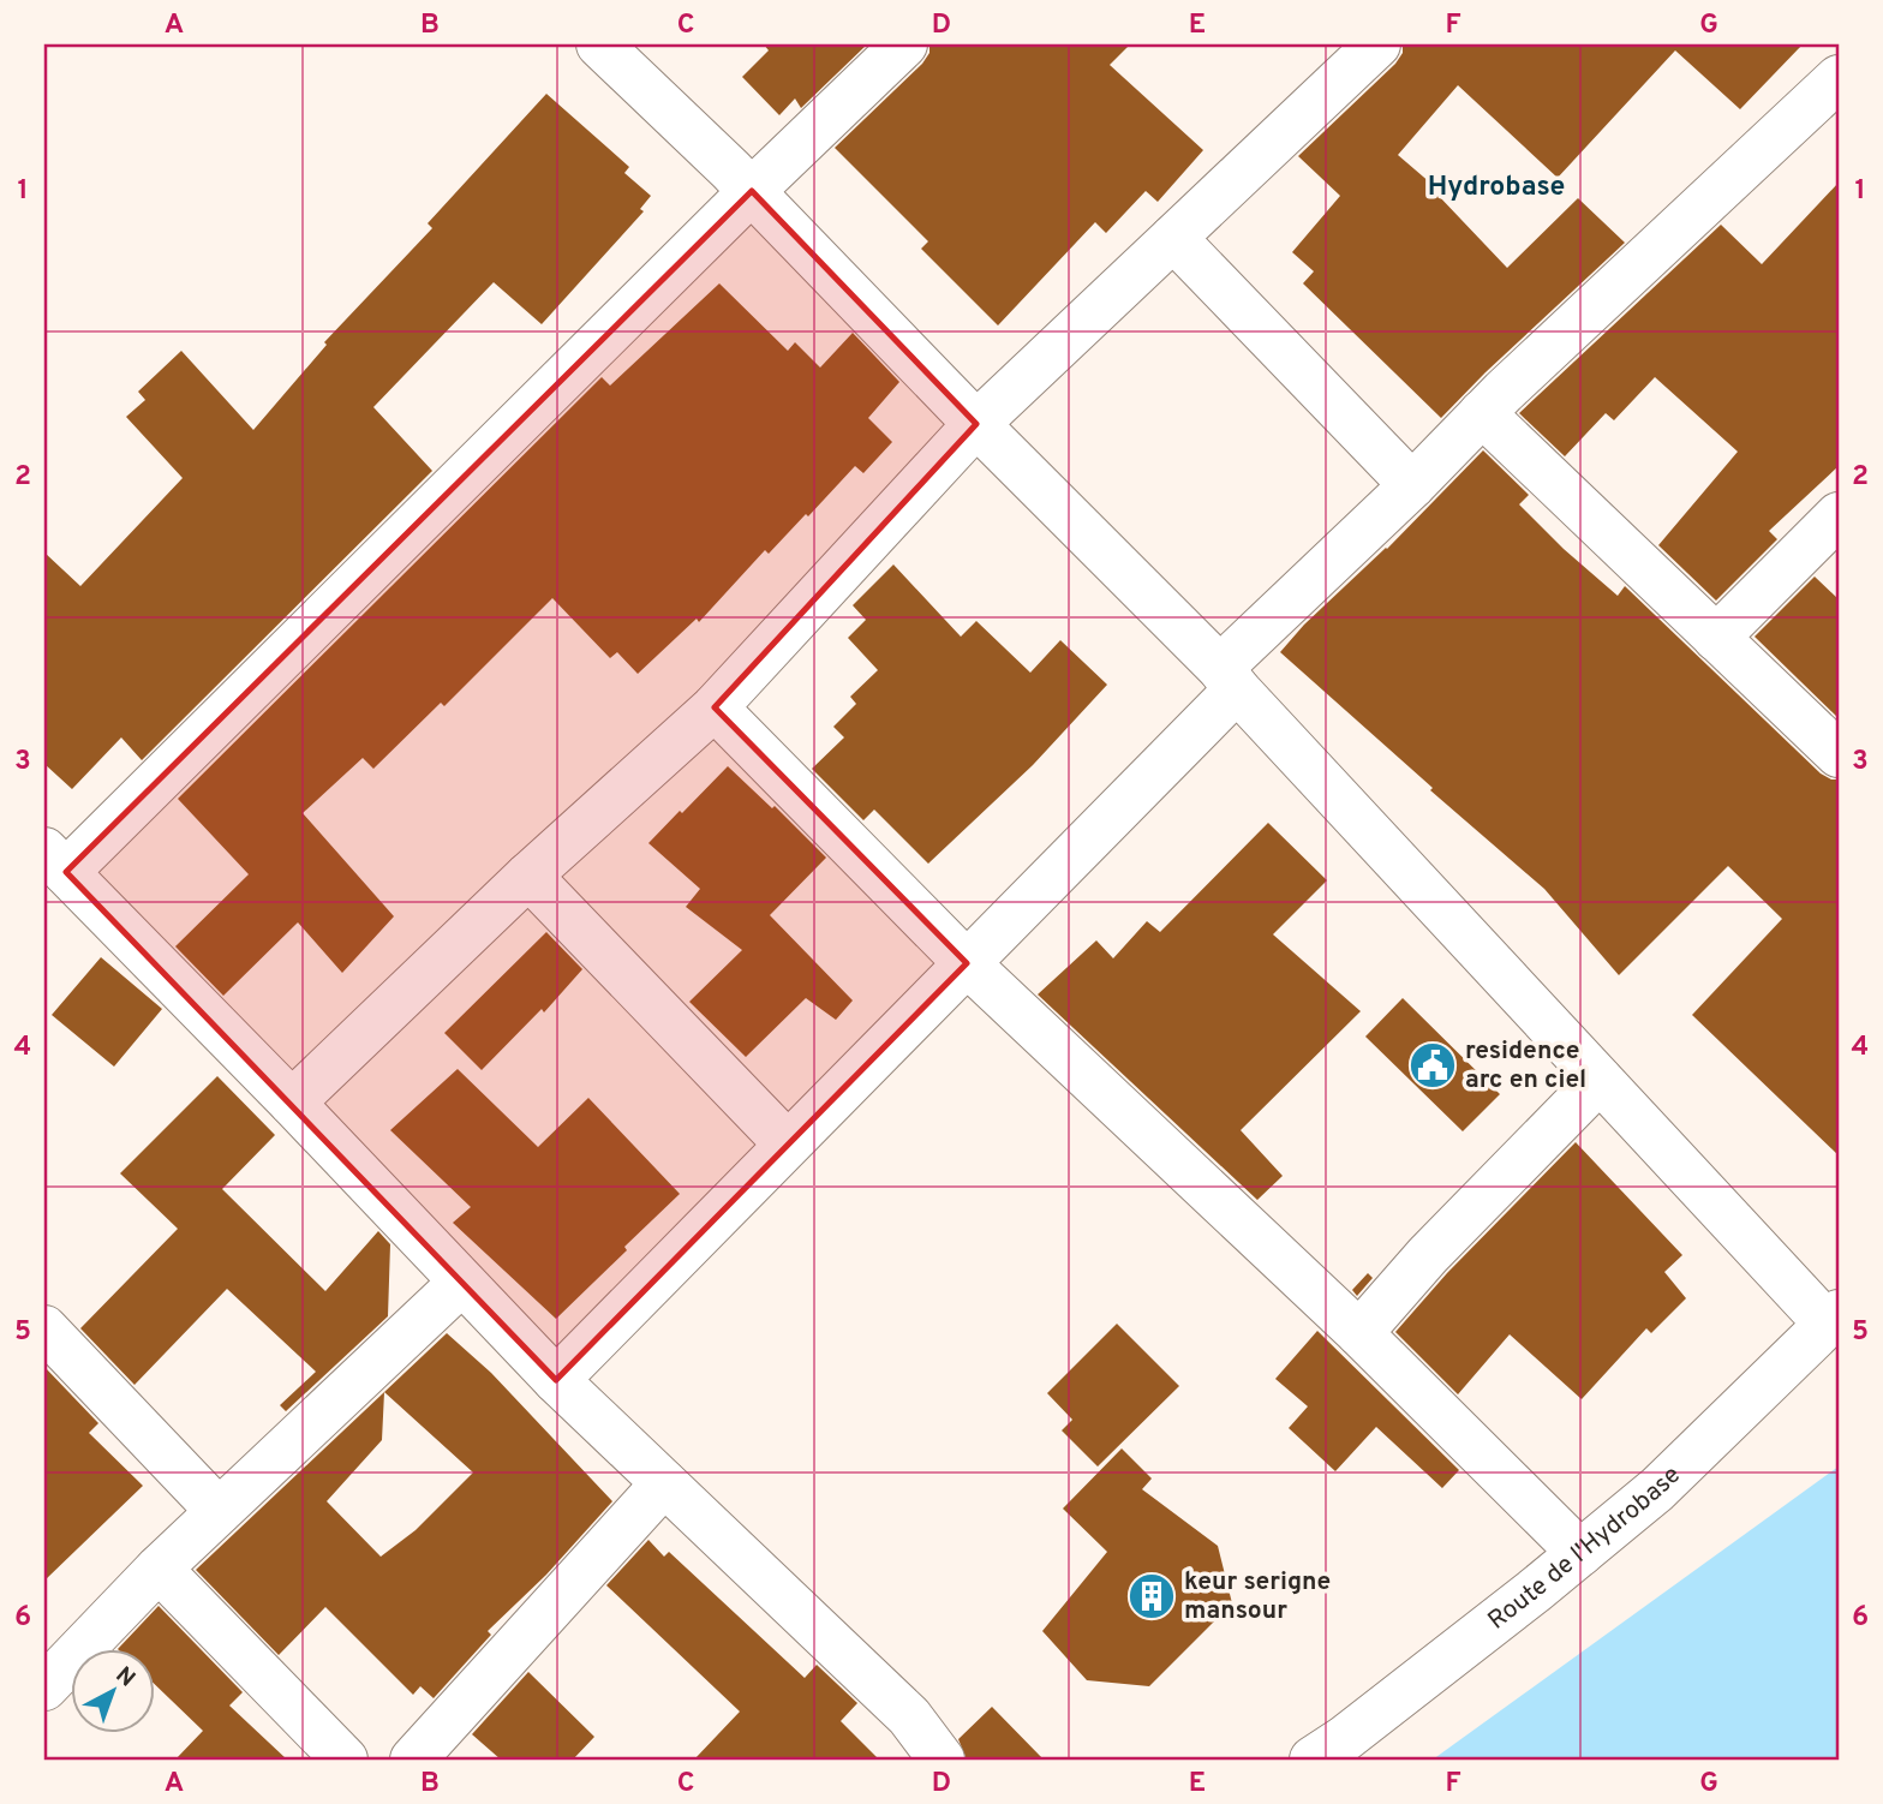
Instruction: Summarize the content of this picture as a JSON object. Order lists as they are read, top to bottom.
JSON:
{
  "streets": {
    "street": ["Route de l'Hydrobase"]
  },
  "districts": ["Hydrobase"],
  "places": {
    "public building": ["residence arc en ciel"],
    "building": ["keur serigne mansour"]
  },
  "north": "top right",
  "grid": {
    "columns": [
      "A",
      "B",
      "C",
      "D",
      "E",
      "F",
      "G"
    ],
    "rows": [
      "1",
      "2",
      "3",
      "4",
      "5",
      "6"
    ]
  }
}
